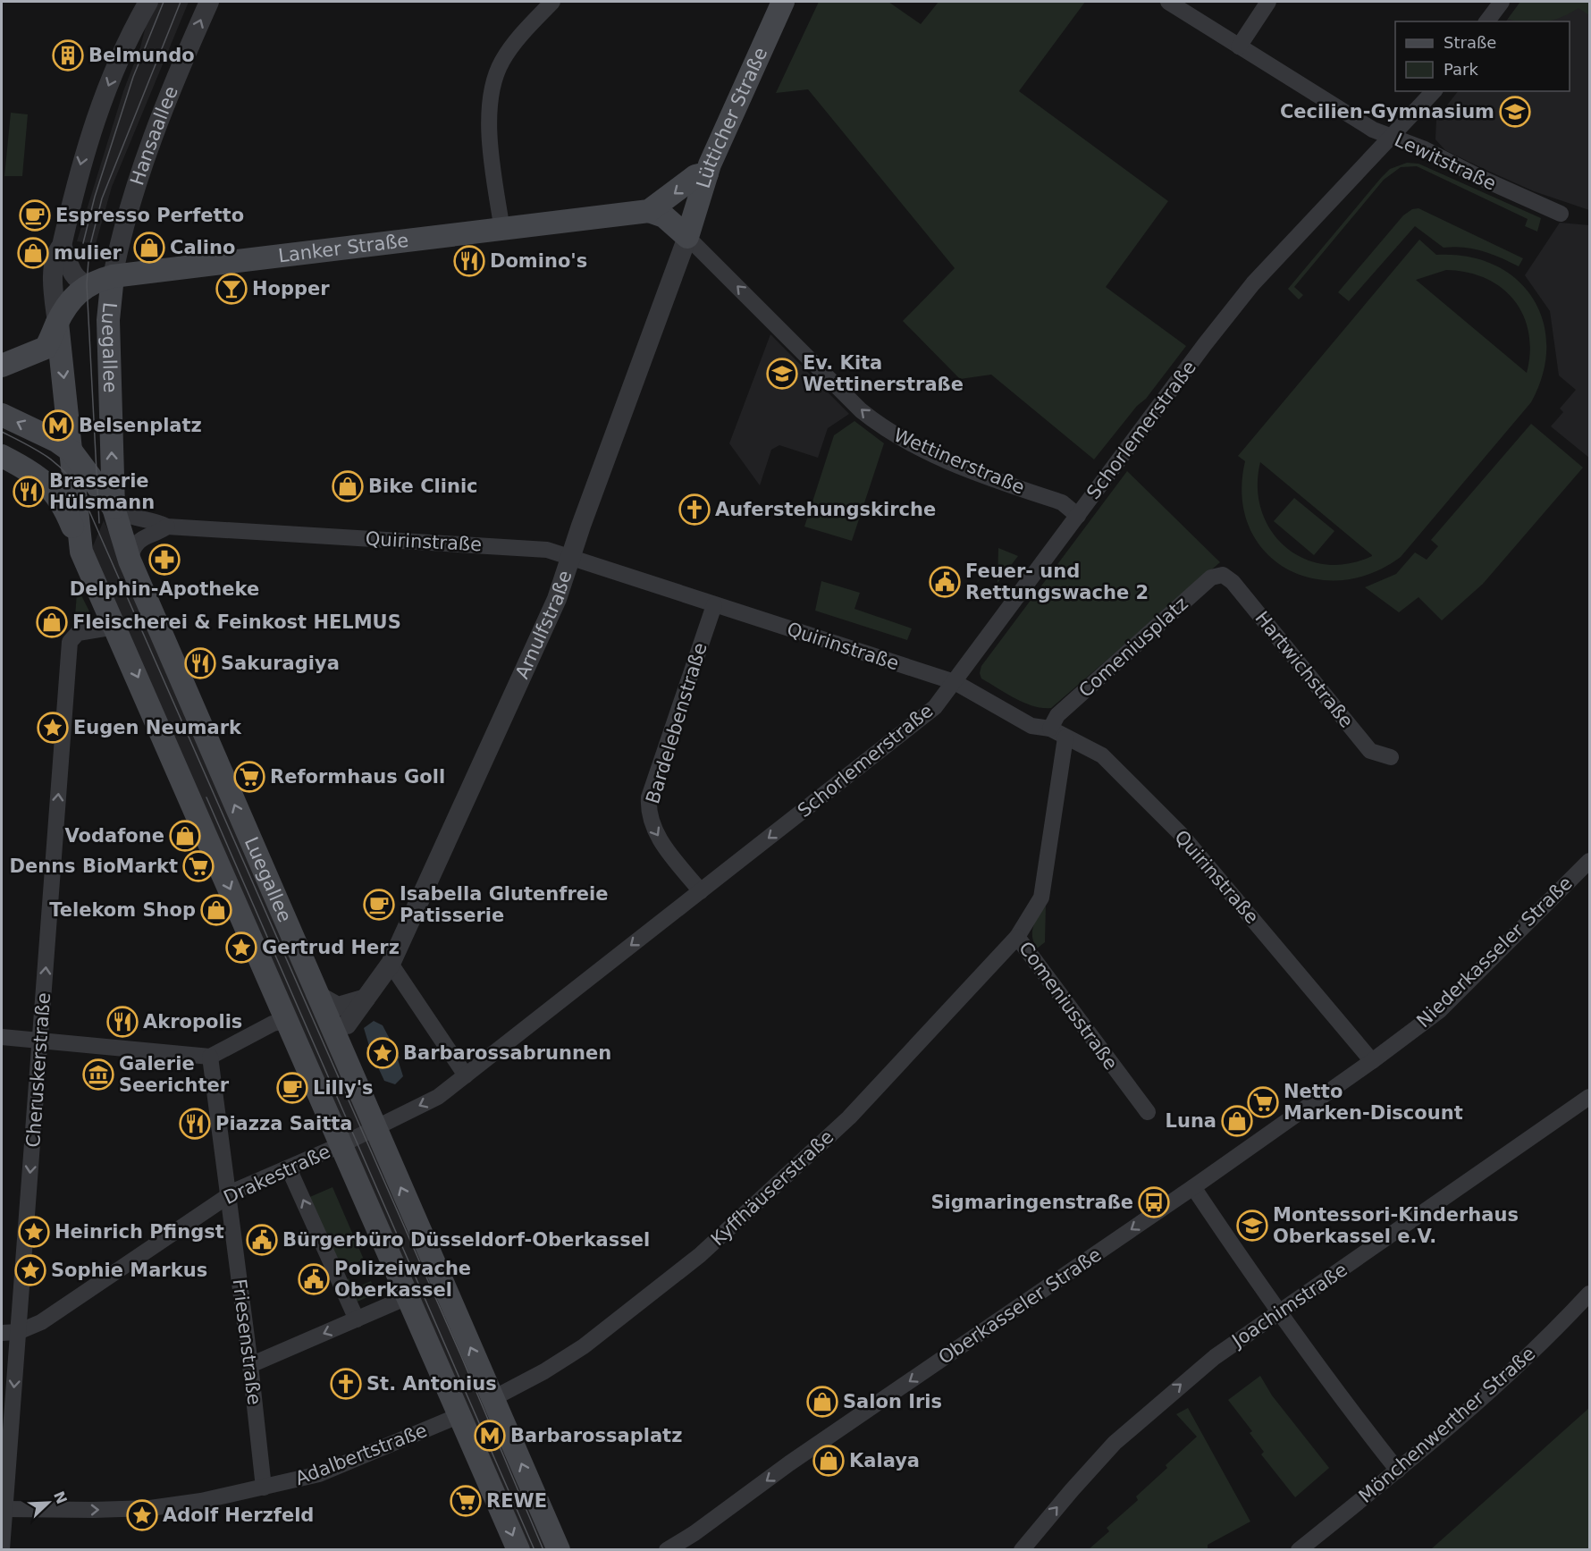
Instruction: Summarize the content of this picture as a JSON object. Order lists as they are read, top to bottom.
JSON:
{
  "streets": {
    "main road": ["Lütticher Straße", "Lanker Straße", "Luegallee"],
    "street": [
      "Hansaallee",
      "Lewitstraße",
      "Schorlemerstraße",
      "Wettinerstraße",
      "Quirinstraße",
      "Arnulfstraße",
      "Comeniusplatz",
      "Hartwichstraße",
      "Bardelebenstraße",
      "Niederkasseler Straße",
      "Comeniusstraße",
      "Cheruskerstraße",
      "Drakestraße",
      "Kyffhäuserstraße",
      "Joachimstraße",
      "Oberkasseler Straße",
      "Friesenstraße",
      "Mönchenwerther Straße",
      "Adalbertstraße"
    ]
  },
  "crossings": [
    ["Lütticher Straße", "Lanker Straße"],
    ["Lütticher Straße", "Wettinerstraße"],
    ["Lütticher Straße", "Arnulfstraße"],
    ["Hansaallee", "Lanker Straße"],
    ["Hansaallee", "Luegallee"],
    ["Lewitstraße", "Schorlemerstraße"],
    ["Lanker Straße", "Luegallee"],
    ["Luegallee", "Schorlemerstraße"],
    ["Luegallee", "Quirinstraße"],
    ["Luegallee", "Cheruskerstraße"],
    ["Luegallee", "Drakestraße"],
    ["Luegallee", "Kyffhäuserstraße"],
    ["Luegallee", "Adalbertstraße"],
    ["Schorlemerstraße", "Wettinerstraße"],
    ["Schorlemerstraße", "Quirinstraße"],
    ["Schorlemerstraße", "Bardelebenstraße"],
    ["Schorlemerstraße", "Drakestraße"],
    ["Wettinerstraße", "Arnulfstraße"],
    ["Quirinstraße", "Arnulfstraße"],
    ["Quirinstraße", "Comeniusplatz"],
    ["Quirinstraße", "Bardelebenstraße"],
    ["Quirinstraße", "Niederkasseler Straße"],
    ["Quirinstraße", "Comeniusstraße"],
    ["Quirinstraße", "Oberkasseler Straße"],
    ["Comeniusplatz", "Hartwichstraße"],
    ["Niederkasseler Straße", "Oberkasseler Straße"],
    ["Comeniusstraße", "Kyffhäuserstraße"],
    ["Cheruskerstraße", "Drakestraße"],
    ["Cheruskerstraße", "Adalbertstraße"],
    ["Drakestraße", "Friesenstraße"],
    ["Friesenstraße", "Adalbertstraße"]
  ],
  "one_way": [
    "Schorlemerstraße",
    "Wettinerstraße",
    "Bardelebenstraße",
    "Joachimstraße",
    "Oberkasseler Straße",
    "Adalbertstraße"
  ],
  "places": {
    "building": ["Belmundo"],
    "school or university": ["Cecilien-Gymnasium", "Ev. Kita Wettinerstraße", "Montessori-Kinderhaus Oberkassel e.V."],
    "cafe": ["Espresso Perfetto", "Isabella Glutenfreie Patisserie", "Lilly's"],
    "shop": [
      "Calino",
      "mulier",
      "Bike Clinic",
      "Fleischerei & Feinkost HELMUS",
      "Vodafone",
      "Telekom Shop",
      "Luna",
      "Salon Iris",
      "Kalaya"
    ],
    "restaurant": [
      "Domino's",
      "Brasserie Hülsmann",
      "Sakuragiya",
      "Akropolis",
      "Piazza Saitta"
    ],
    "bar": ["Hopper"],
    "metro station": ["Belsenplatz", "Barbarossaplatz"],
    "church": ["Auferstehungskirche", "St. Antonius"],
    "pharmacy": ["Delphin-Apotheke"],
    "public building": ["Feuer- und Rettungswache 2", "Bürgerbüro Düsseldorf-Oberkassel", "Polizeiwache Oberkassel"],
    "place": [
      "Eugen Neumark",
      "Gertrud Herz",
      "Barbarossabrunnen",
      "Heinrich Pfingst",
      "Sophie Markus",
      "Adolf Herzfeld"
    ],
    "supermarket": [
      "Reformhaus Goll",
      "Denns BioMarkt",
      "Netto Marken-Discount",
      "REWE"
    ],
    "museum": ["Galerie Seerichter"],
    "bus stop": ["Sigmaringenstraße"]
  },
  "legend": ["Straße", "Park"],
  "north": "top right"
}
